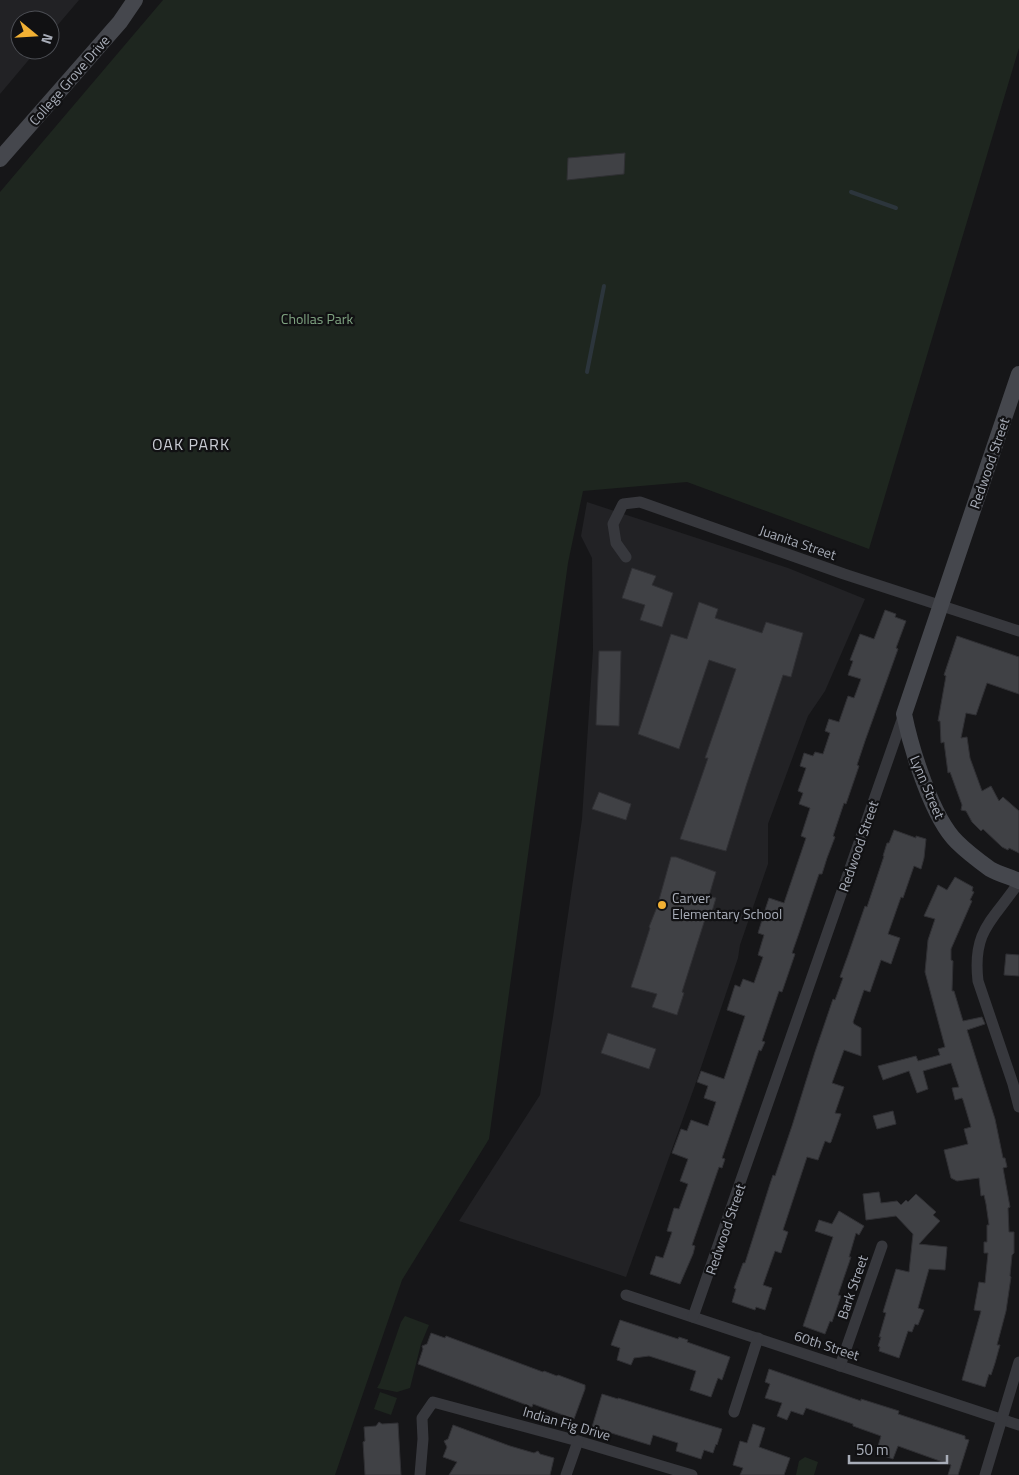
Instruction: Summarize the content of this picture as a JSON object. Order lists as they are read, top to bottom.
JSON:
{
  "streets": {
    "street": [
      "College Grove Drive",
      "Redwood Street",
      "Juanita Street",
      "Lynn Street",
      "Bark Street",
      "60th Street",
      "Indian Fig Drive"
    ]
  },
  "crossings": [
    ["Redwood Street", "Juanita Street"],
    ["Redwood Street", "Lynn Street"],
    ["Redwood Street", "60th Street"],
    ["Bark Street", "60th Street"]
  ],
  "districts": ["OAK PARK"],
  "parks": ["Chollas Park"],
  "places": ["Carver Elementary School"],
  "scale_bar": "50 m",
  "north": "right"
}
